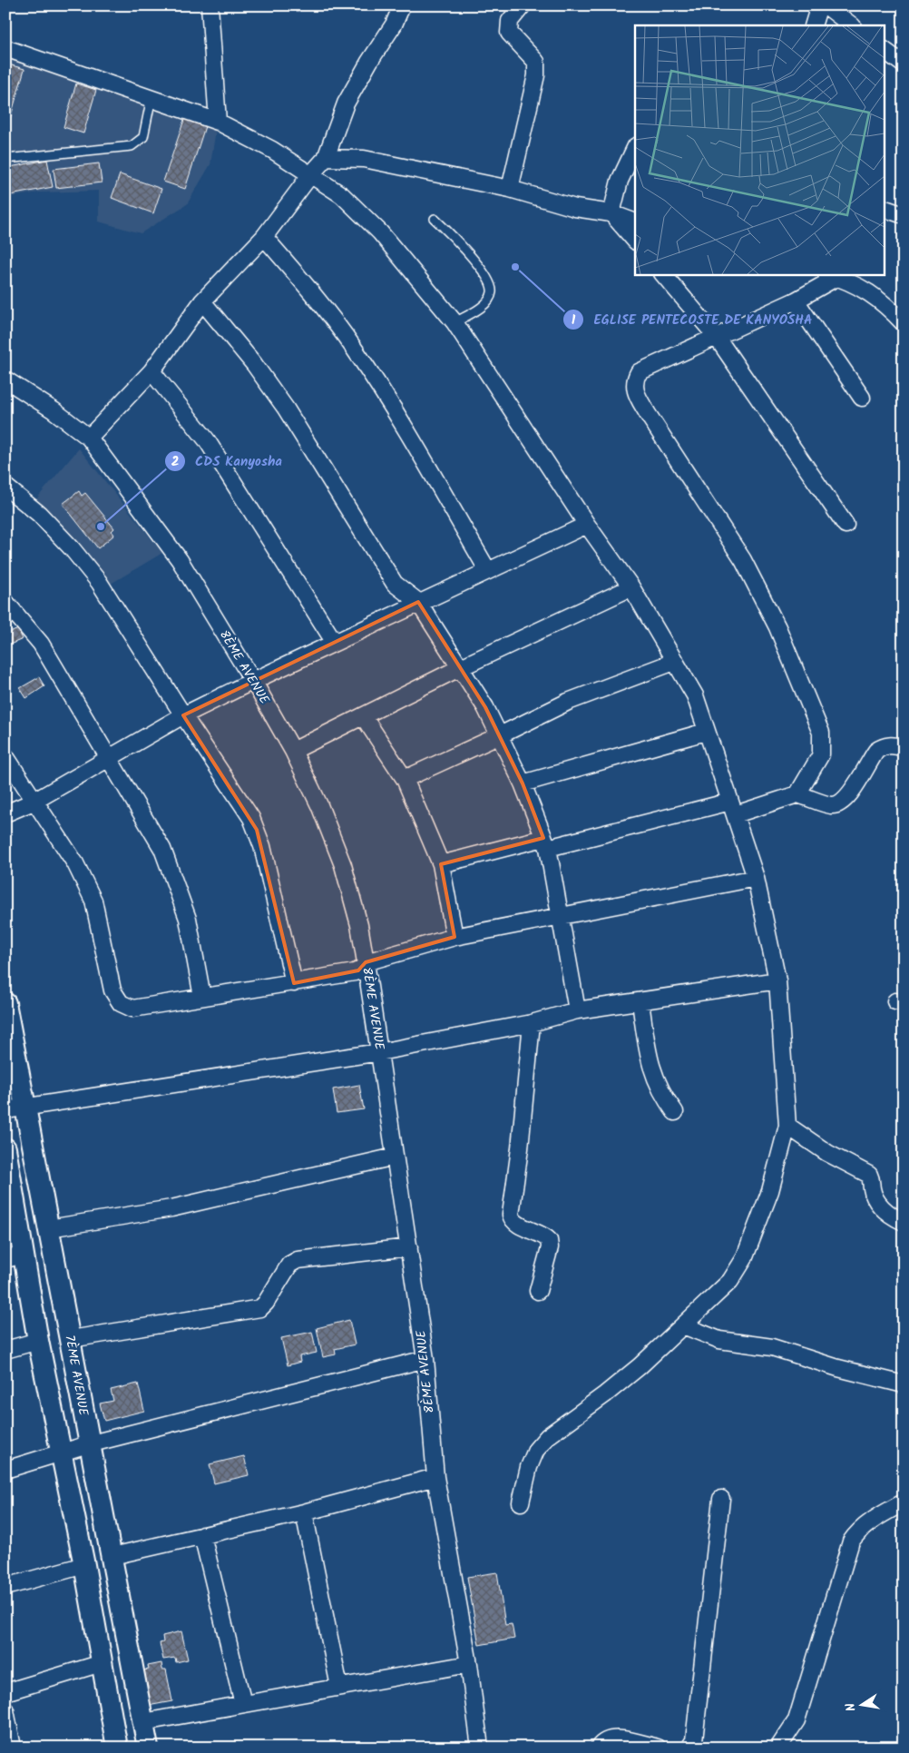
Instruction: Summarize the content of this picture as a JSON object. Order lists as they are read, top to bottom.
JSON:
{
  "streets": {
    "street": ["8ÈME AVENUE", "7ÈME AVENUE"]
  },
  "places": ["EGLISE PENTECOSTE DE KANYOSHA", "CDS Kanyosha"],
  "north": "left"
}
